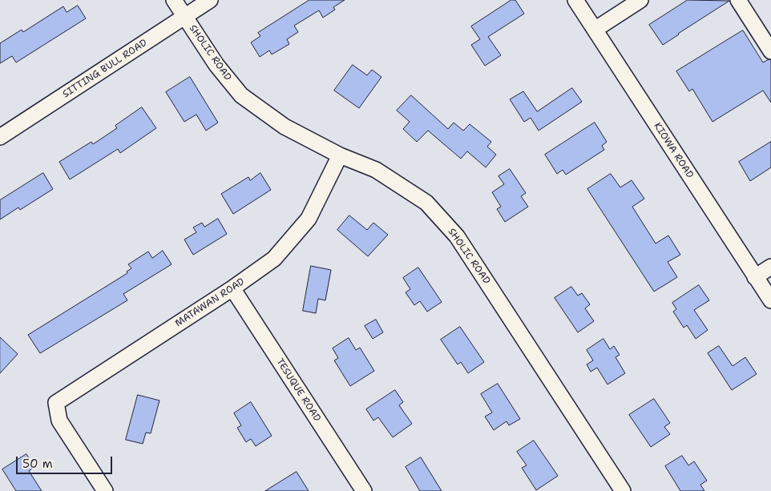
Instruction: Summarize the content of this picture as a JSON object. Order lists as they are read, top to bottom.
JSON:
{
  "streets": {
    "street": [
      "SHOLIC ROAD",
      "SITTING BULL ROAD",
      "KIOWA ROAD",
      "MATAWAN ROAD",
      "TESUQUE ROAD"
    ]
  },
  "crossings": [
    ["SHOLIC ROAD", "SITTING BULL ROAD"],
    ["SHOLIC ROAD", "MATAWAN ROAD"],
    ["MATAWAN ROAD", "TESUQUE ROAD"]
  ],
  "scale_bar": "50 m"
}
